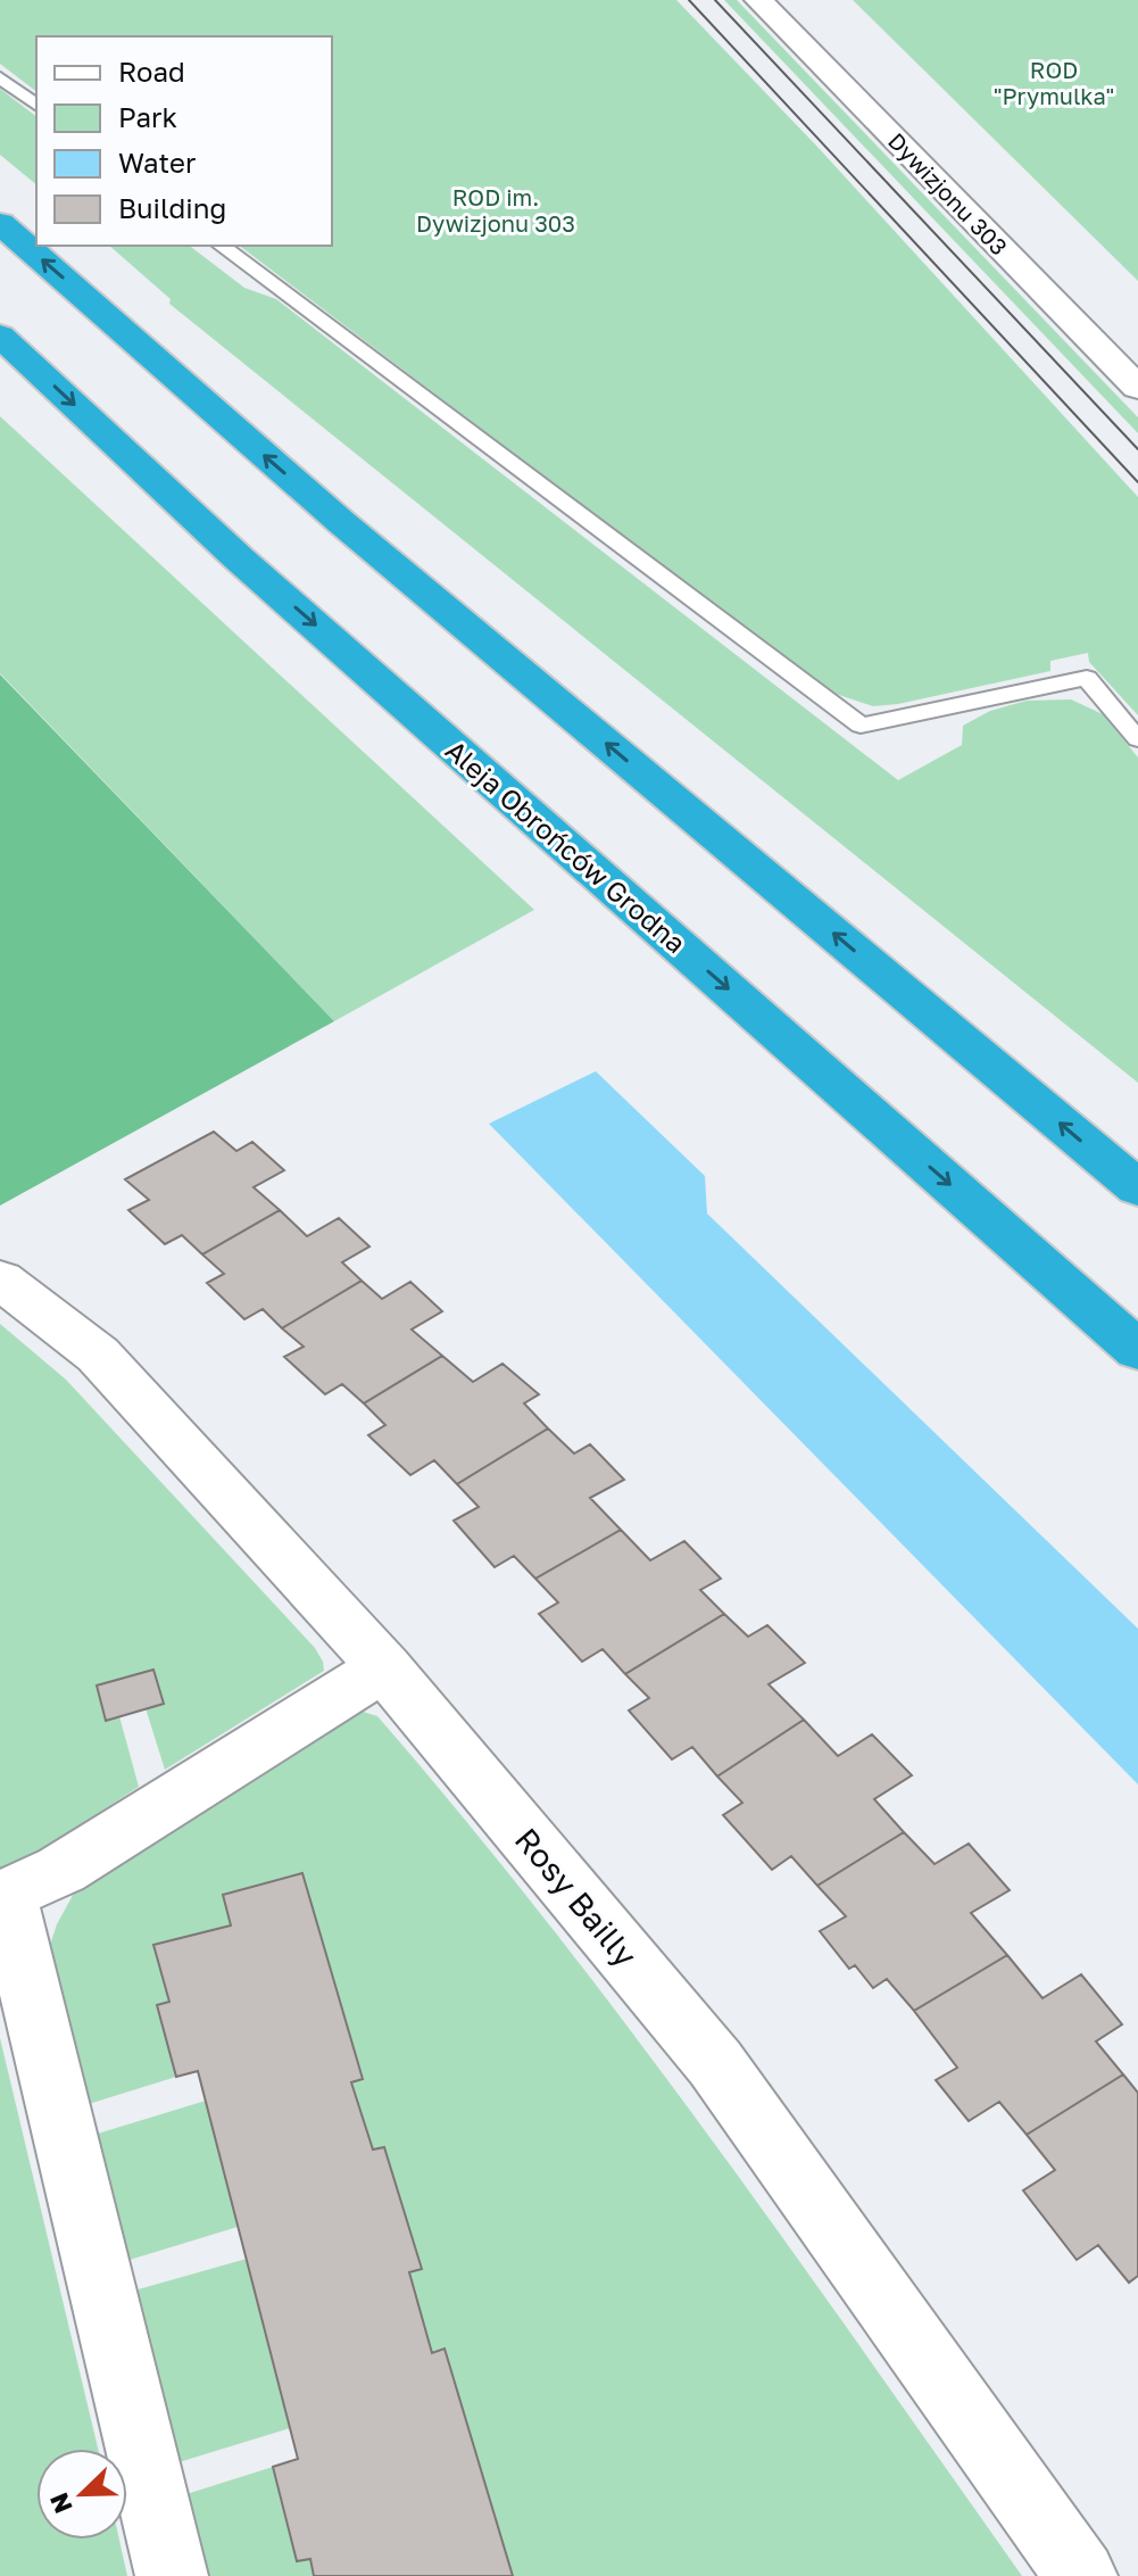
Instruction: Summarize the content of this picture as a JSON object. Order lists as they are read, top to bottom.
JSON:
{
  "streets": {
    "highway": ["Aleja Obrońców Grodna"],
    "street": ["Dywizjonu 303", "Rosy Bailly"]
  },
  "parks": ["ROD \"Prymulka\"", "ROD im. Dywizjonu 303"],
  "legend": [
    "Road",
    "Park",
    "Water",
    "Building"
  ],
  "north": "bottom left"
}
